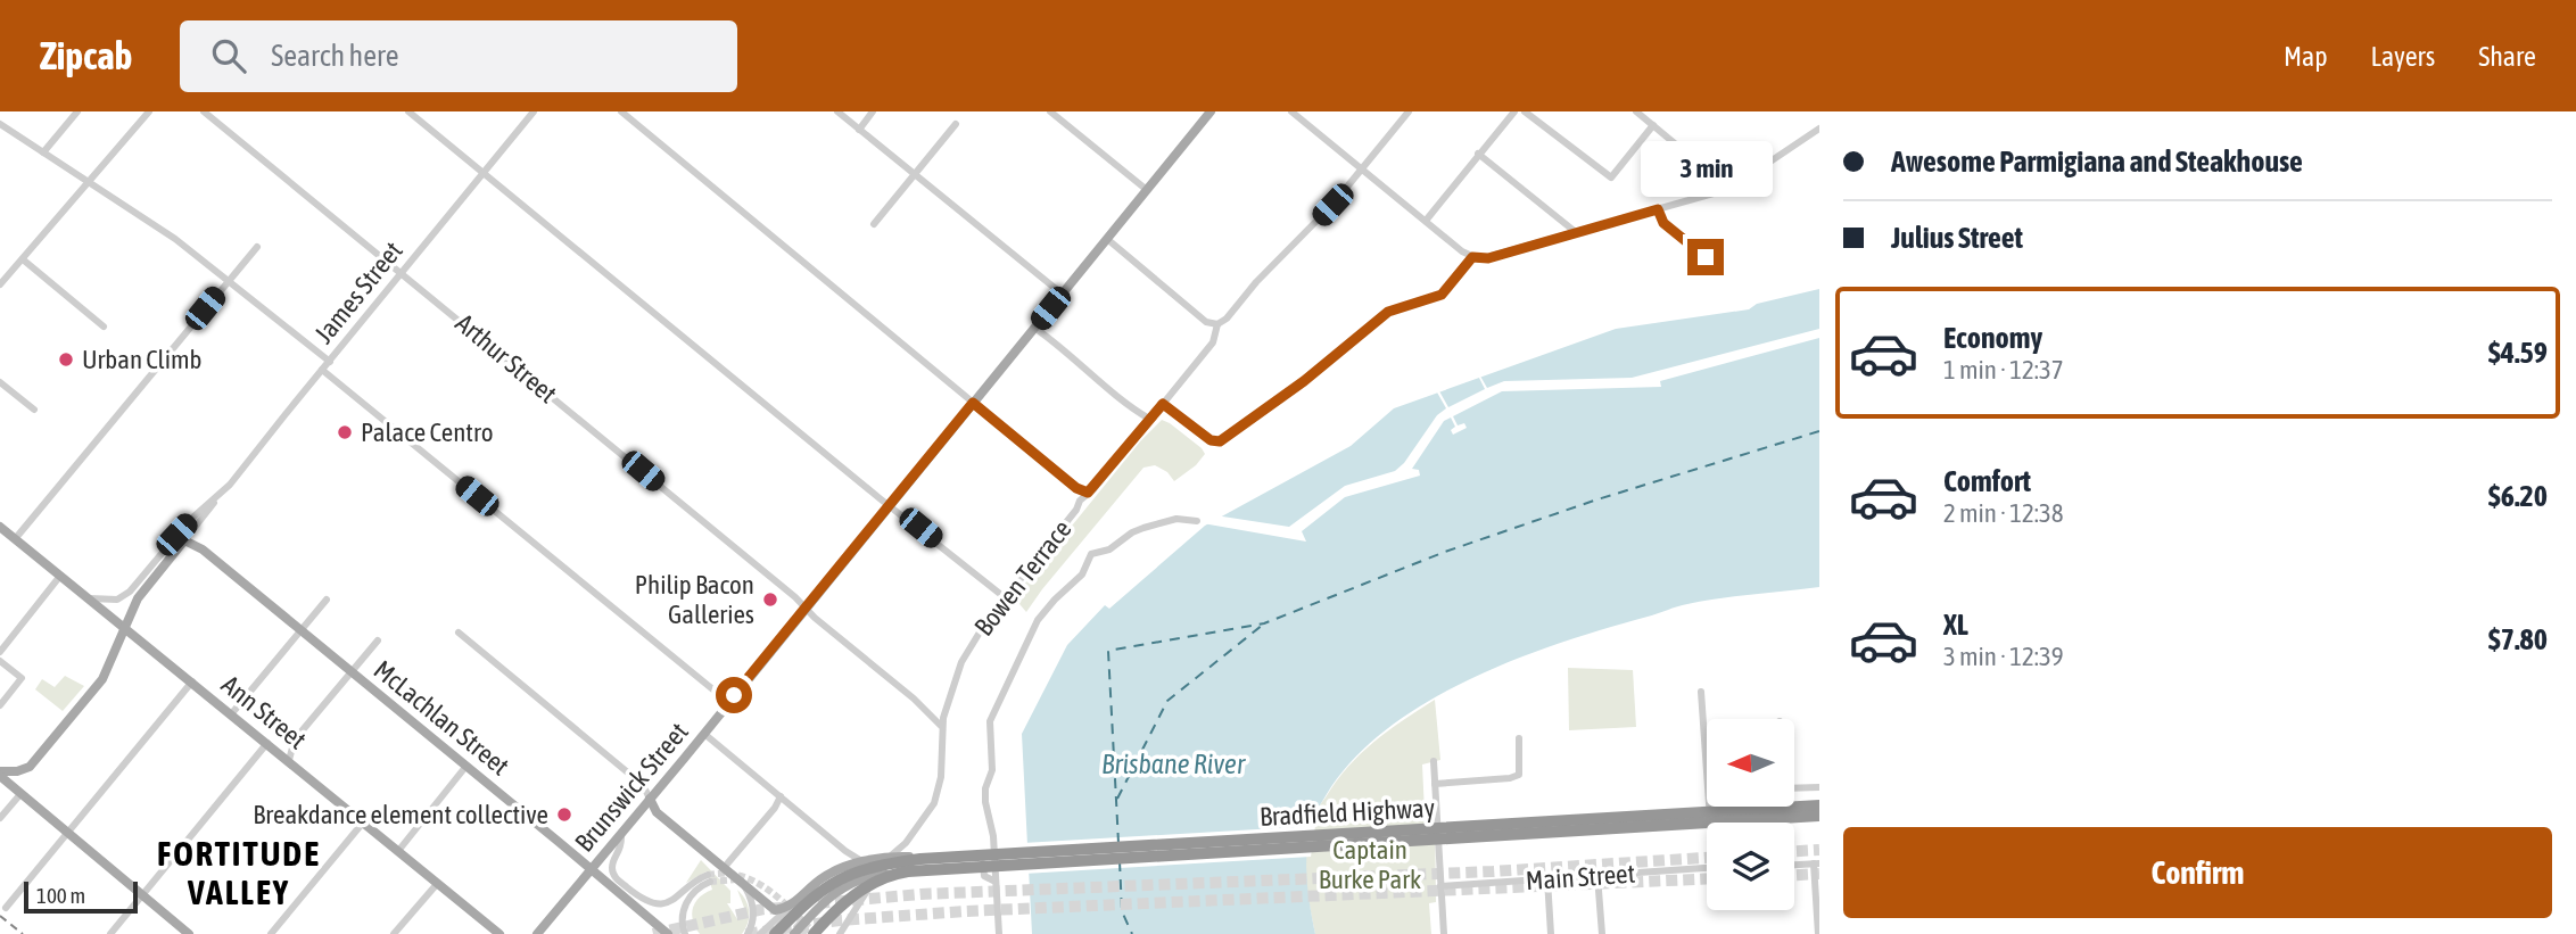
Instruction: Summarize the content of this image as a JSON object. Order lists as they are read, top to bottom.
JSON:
{
  "streets": {
    "highway": ["Bradfield Highway"],
    "main road": [
      "James Street",
      "Ann Street",
      "McLachlan Street",
      "Brunswick Street"
    ],
    "street": ["Arthur Street", "Bowen Terrace", "Main Street"]
  },
  "crossings": [
    ["James Street", "Arthur Street"],
    ["James Street", "Ann Street"],
    ["James Street", "McLachlan Street"],
    ["Arthur Street", "Bowen Terrace"],
    ["Arthur Street", "Brunswick Street"],
    ["Bowen Terrace", "Bradfield Highway"],
    ["McLachlan Street", "Brunswick Street"]
  ],
  "districts": ["FORTITUDE VALLEY"],
  "water": ["Brisbane River"],
  "parks": ["Captain Burke Park"],
  "places": [
    "Urban Climb",
    "Palace Centro",
    "Philip Bacon Galleries",
    "Breakdance element collective"
  ],
  "scale_bar": "100 m",
  "north": "left",
  "page": {
    "header": "Zipcab",
    "search": "Search here",
    "nav": ["Map", "Layers", "Share"],
    "banner": ["Awesome Parmigiana and Steakhouse", "Julius Street"],
    "bubble": "3 min",
    "list": [
      {
        "name": "Economy",
        "note": "1 min · 12:37",
        "value": "$4.59"
      },
      {
        "name": "Comfort",
        "note": "2 min · 12:38",
        "value": "$6.20"
      },
      {
        "name": "XL",
        "note": "3 min · 12:39",
        "value": "$7.80"
      }
    ],
    "buttons": "Confirm",
    "scale": "100 m"
  }
}
